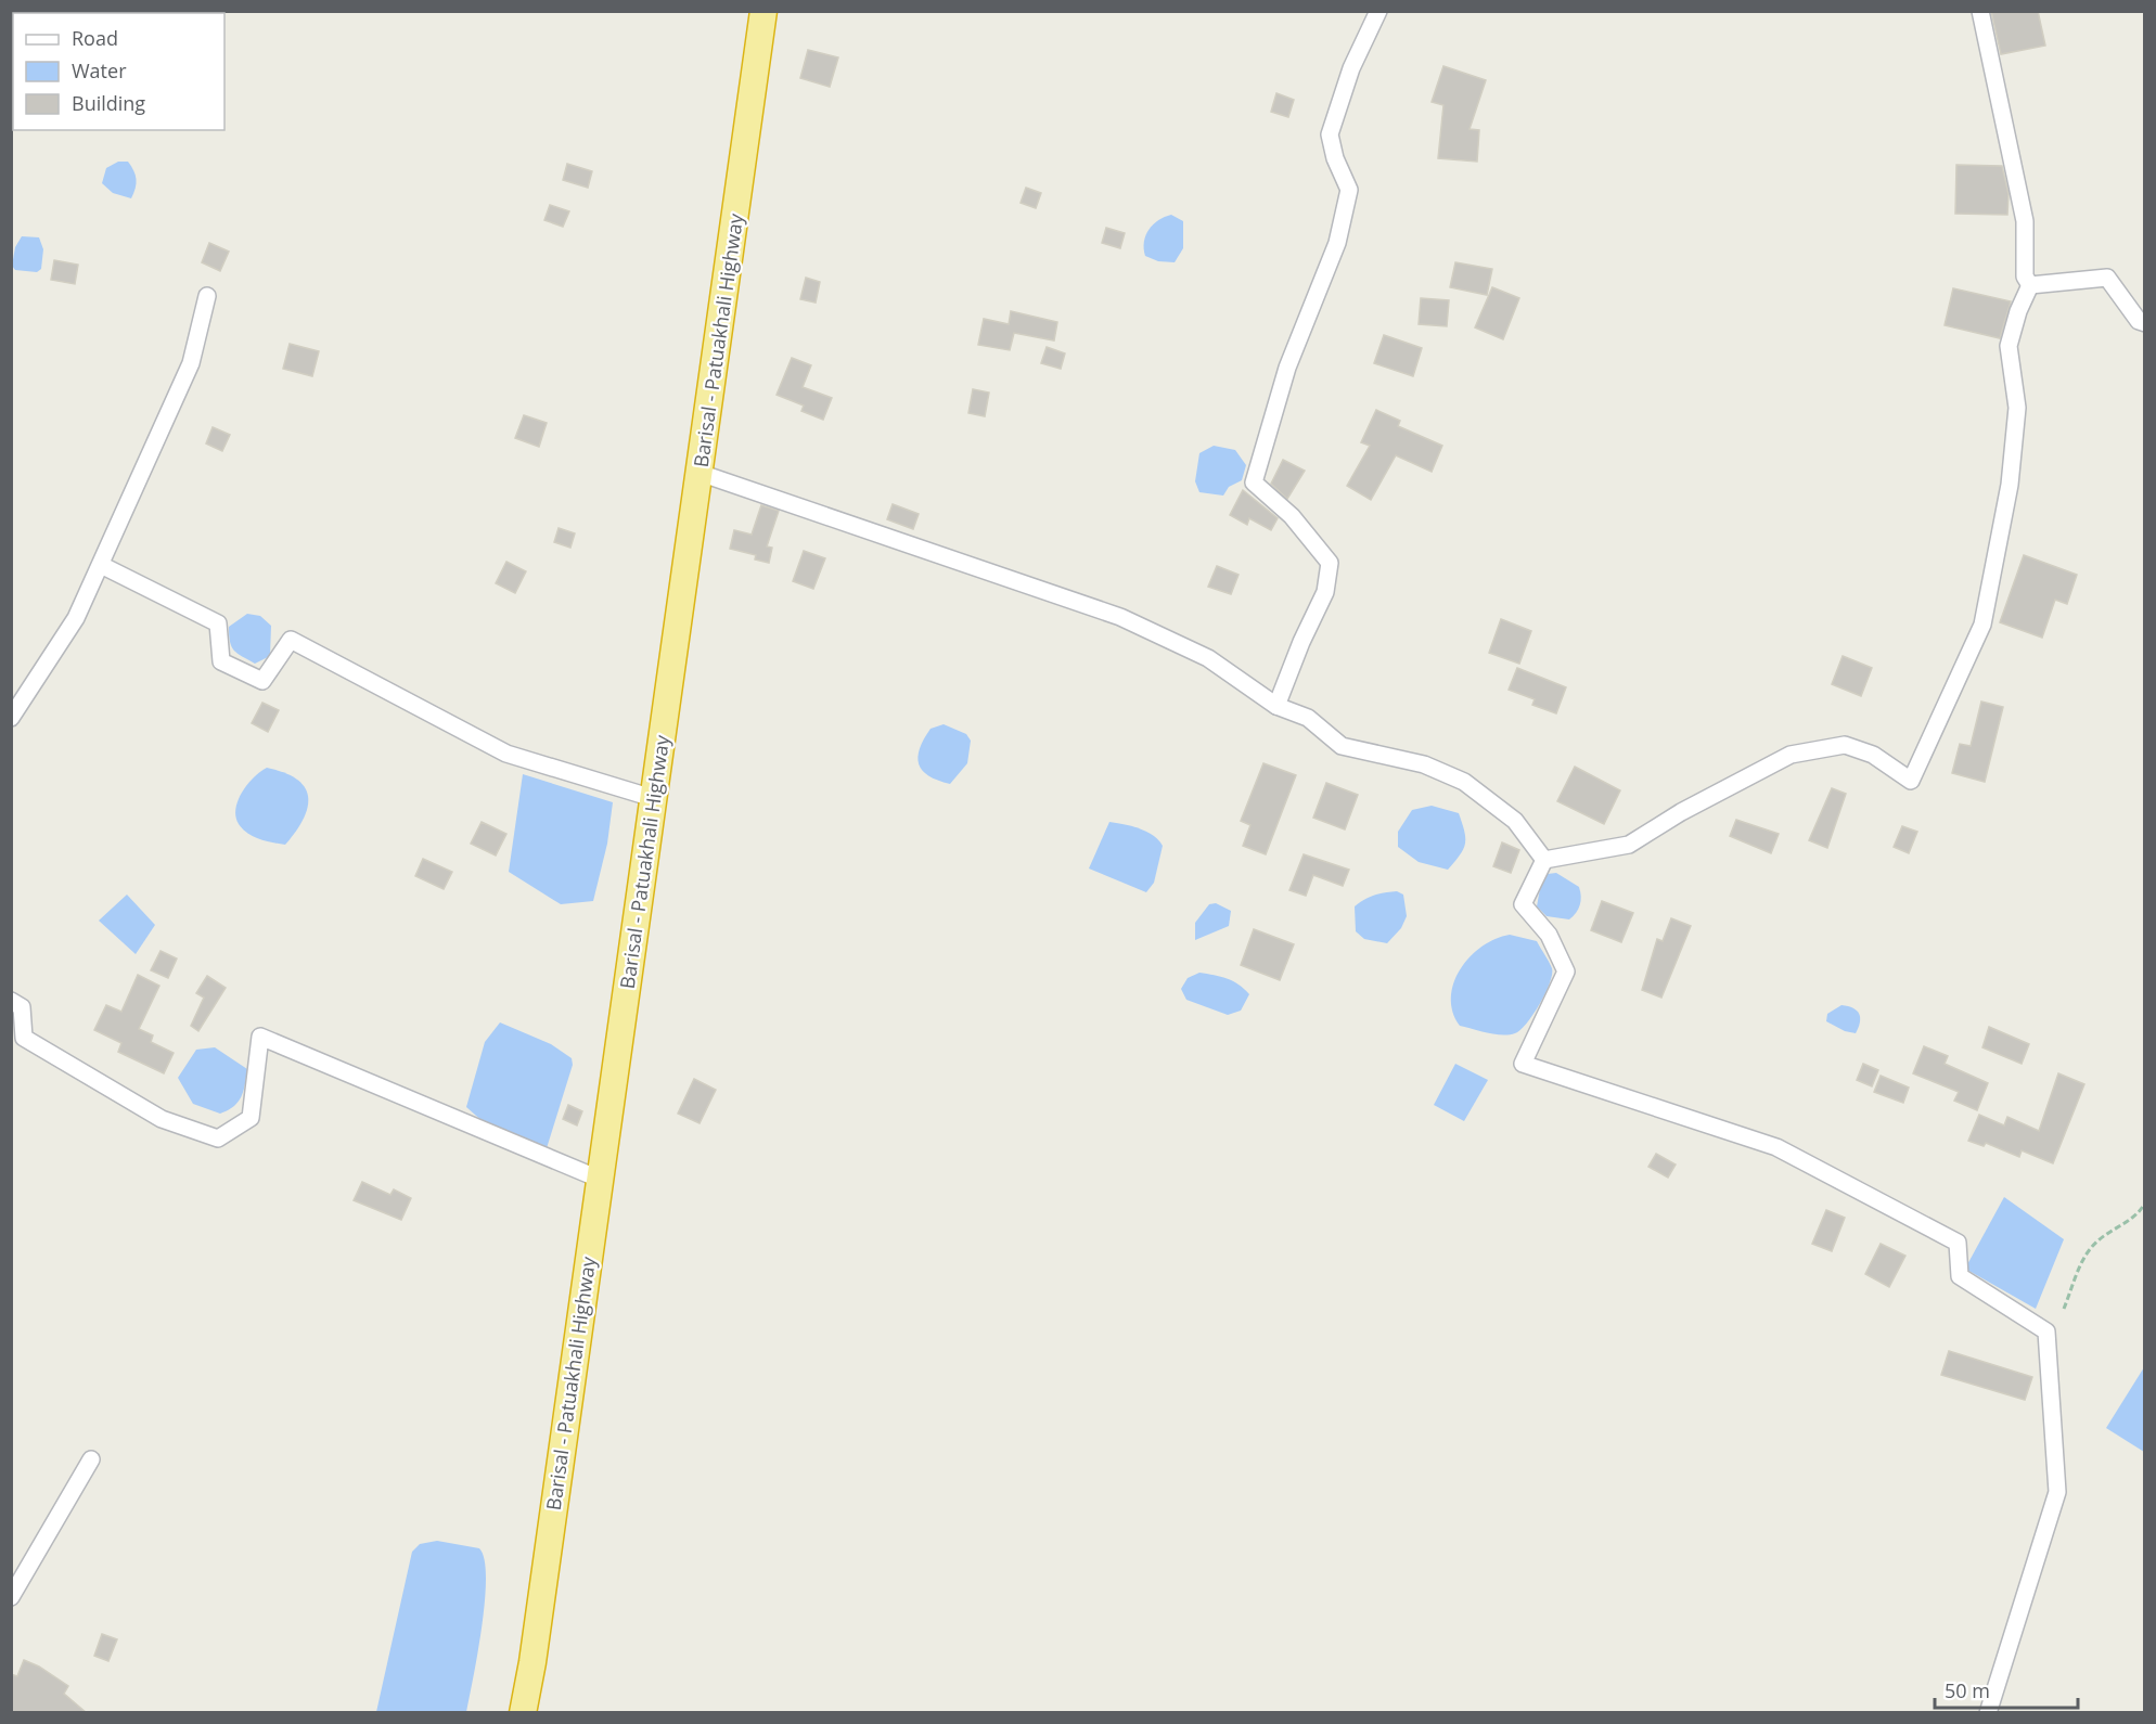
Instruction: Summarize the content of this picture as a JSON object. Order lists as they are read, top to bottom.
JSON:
{
  "streets": {
    "highway": ["Barisal - Patuakhali Highway"]
  },
  "legend": ["Road", "Water", "Building"],
  "scale_bar": "50 m"
}
